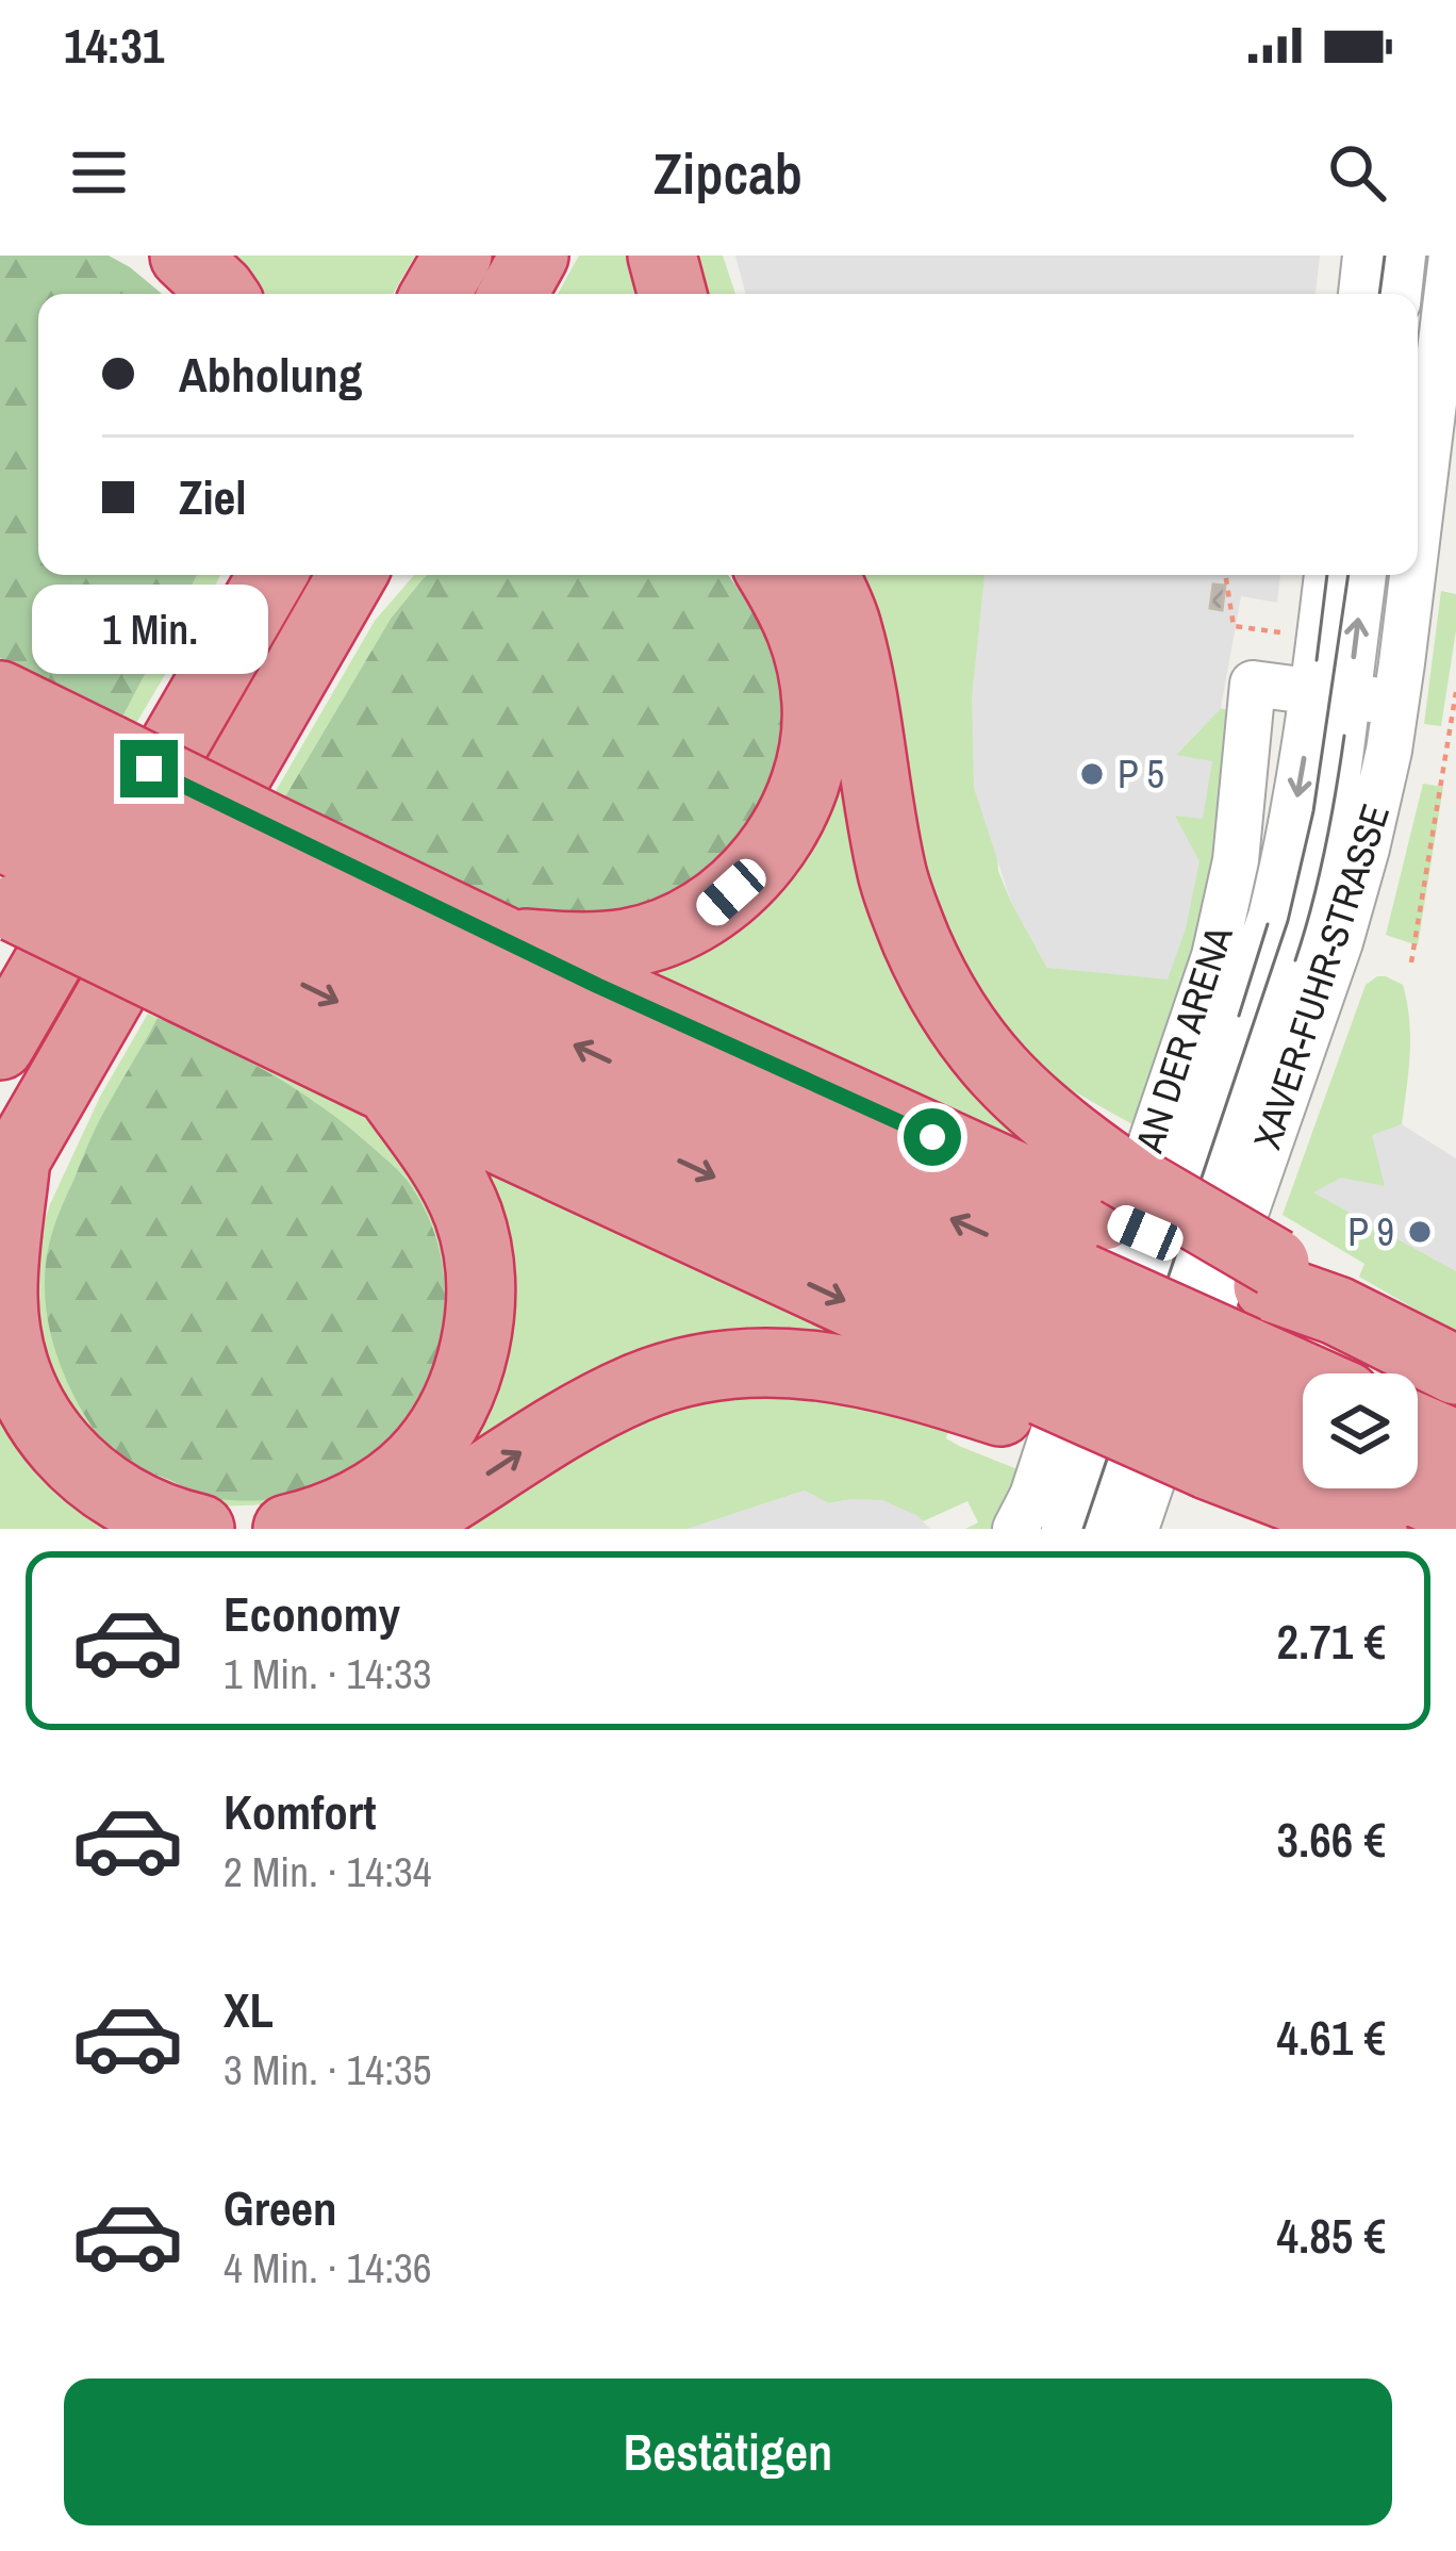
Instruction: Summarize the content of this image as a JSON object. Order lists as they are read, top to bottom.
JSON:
{
  "streets": {
    "street": ["XAVER-FUHR-STRASSE", "AN DER ARENA"]
  },
  "places": ["P 5", "P 9"],
  "page": {
    "status": "14:31",
    "header": "Zipcab",
    "banner": ["Abholung", "Ziel"],
    "bubble": "1 Min.",
    "list": [
      {
        "name": "Economy",
        "note": "1 Min. · 14:33",
        "value": "2.71 €"
      },
      {
        "name": "Komfort",
        "note": "2 Min. · 14:34",
        "value": "3.66 €"
      },
      {
        "name": "XL",
        "note": "3 Min. · 14:35",
        "value": "4.61 €"
      },
      {
        "name": "Green",
        "note": "4 Min. · 14:36",
        "value": "4.85 €"
      }
    ],
    "buttons": "Bestätigen"
  }
}
